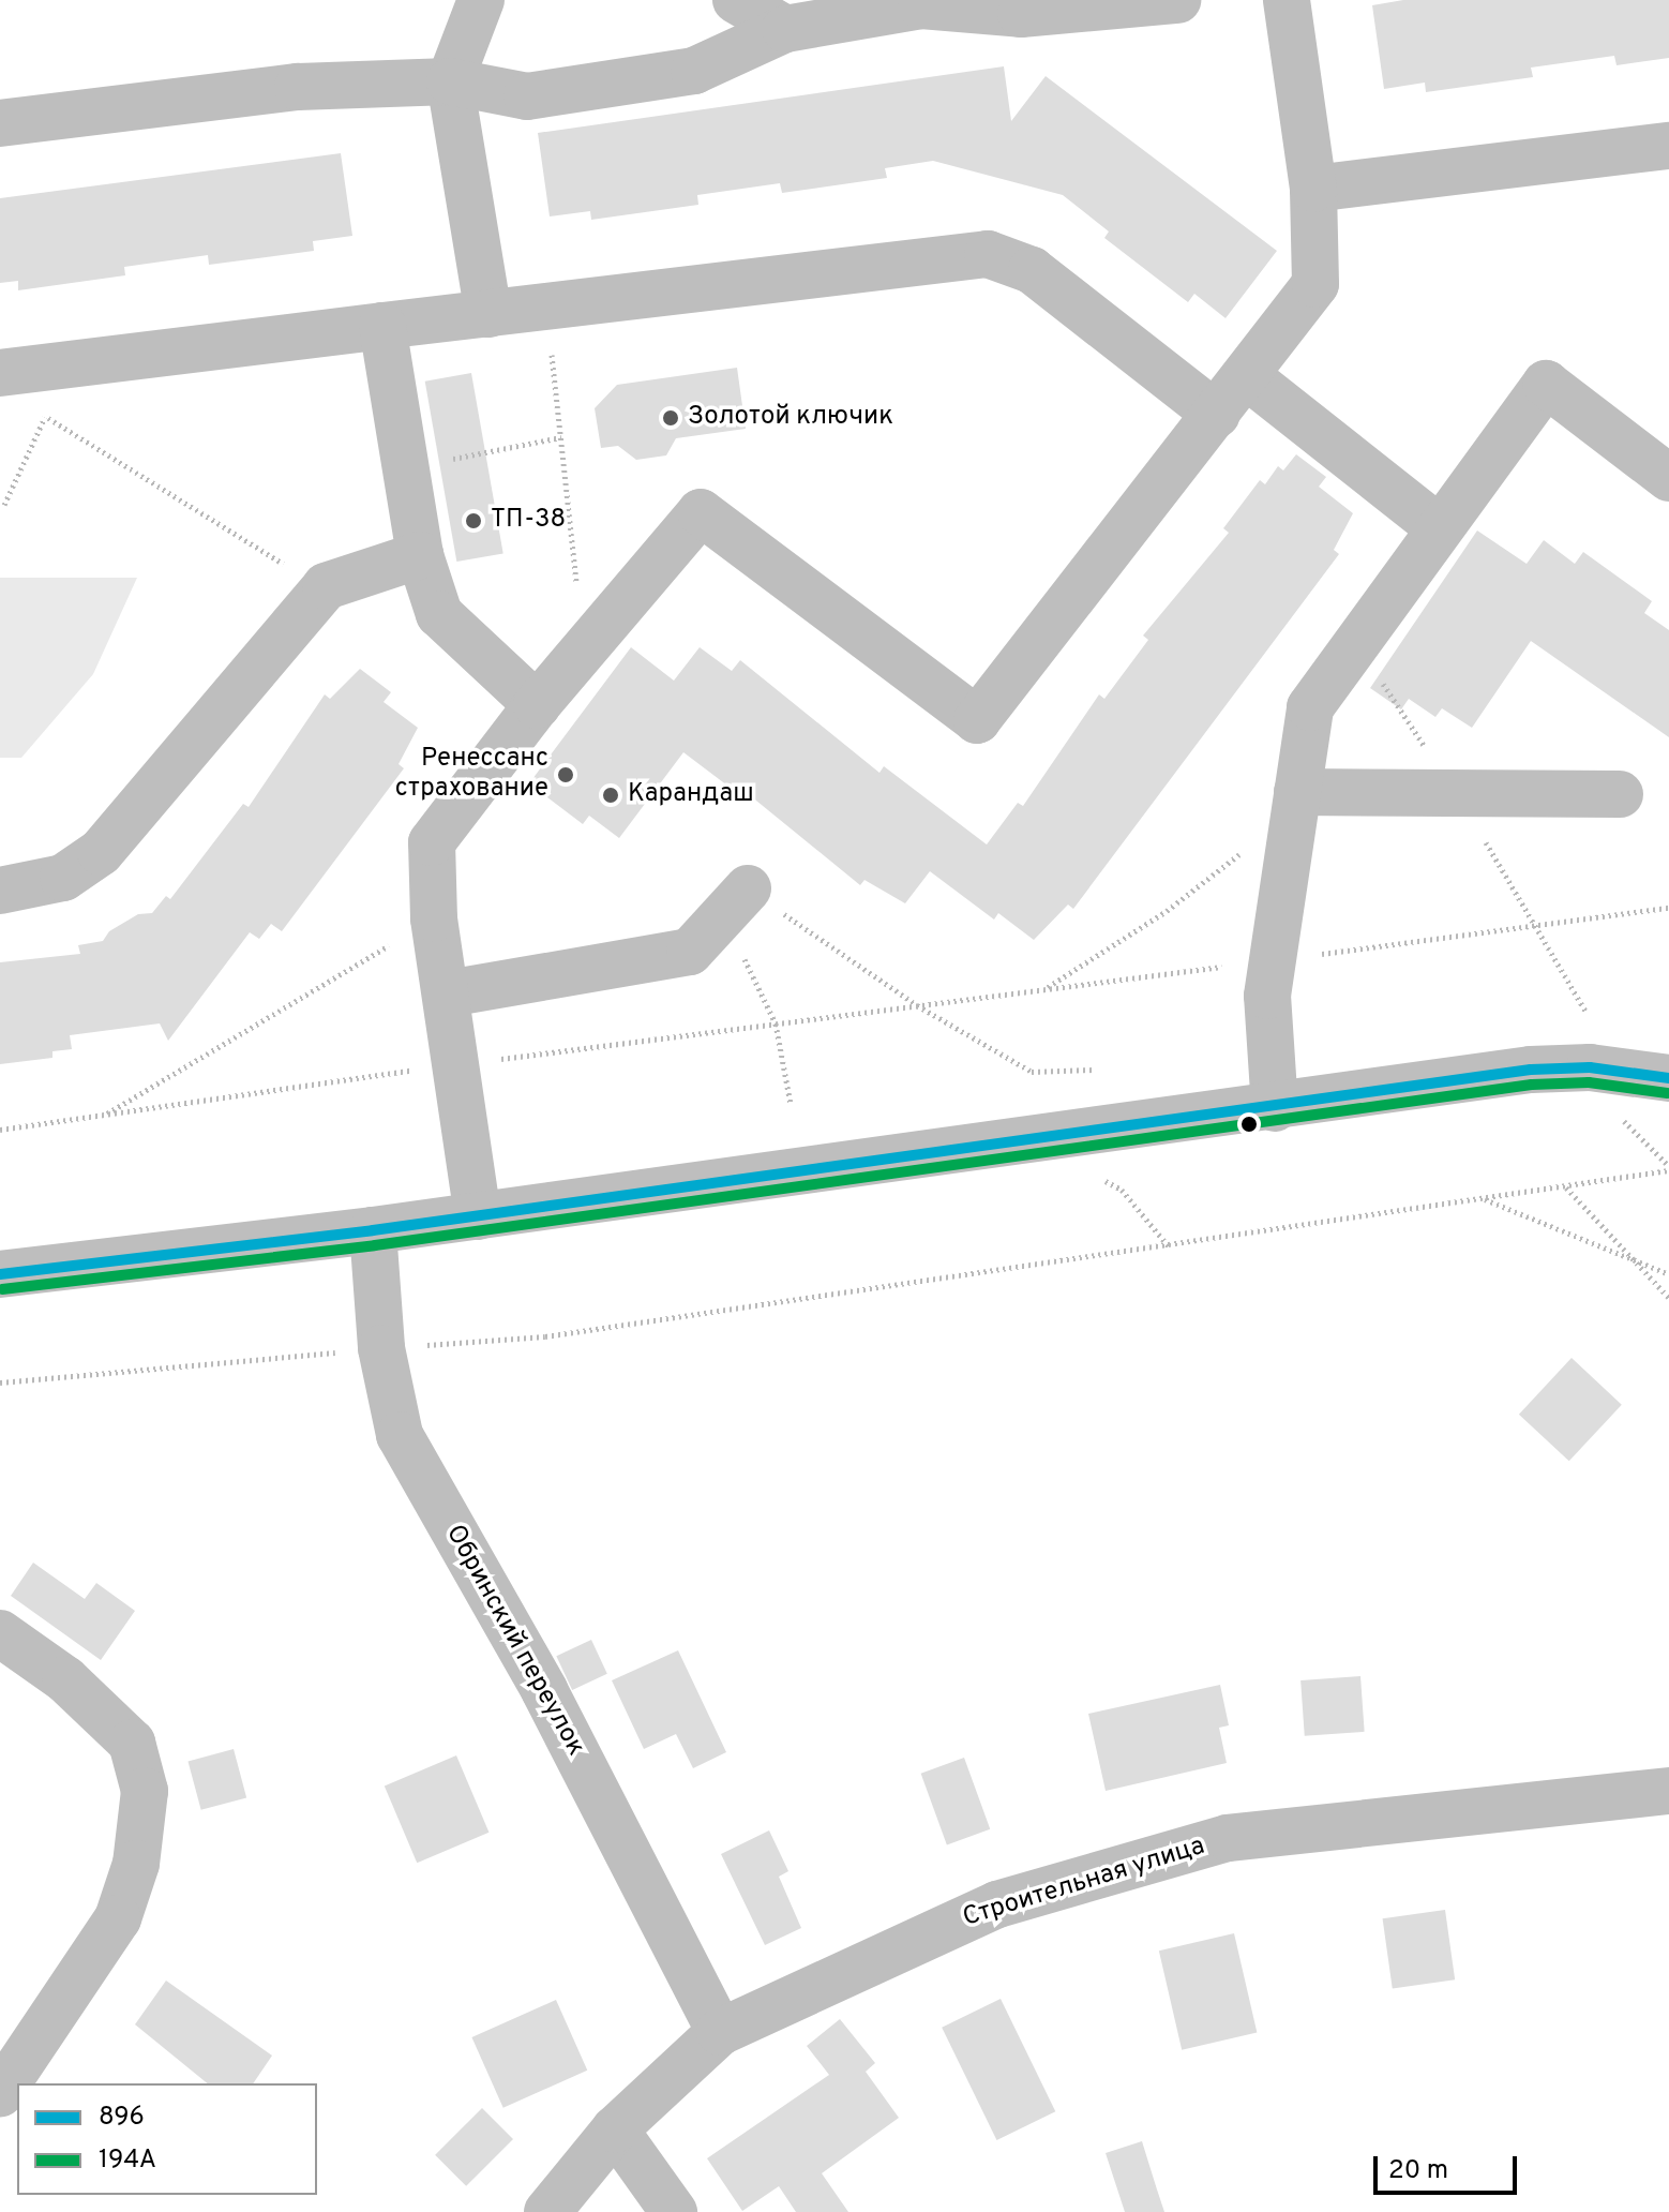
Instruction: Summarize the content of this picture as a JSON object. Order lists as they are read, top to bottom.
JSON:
{
  "streets": {
    "street": ["Обринский переулок", "Строительная улица"]
  },
  "crossings": [
    ["Обринский переулок", "Строительная улица"]
  ],
  "places": [
    "Золотой ключик",
    "ТП-38",
    "Ренессанс страхование",
    "Карандаш"
  ],
  "lines": ["transit line 896", "transit line 194А"],
  "legend": ["896", "194А"],
  "scale_bar": "20 m"
}
